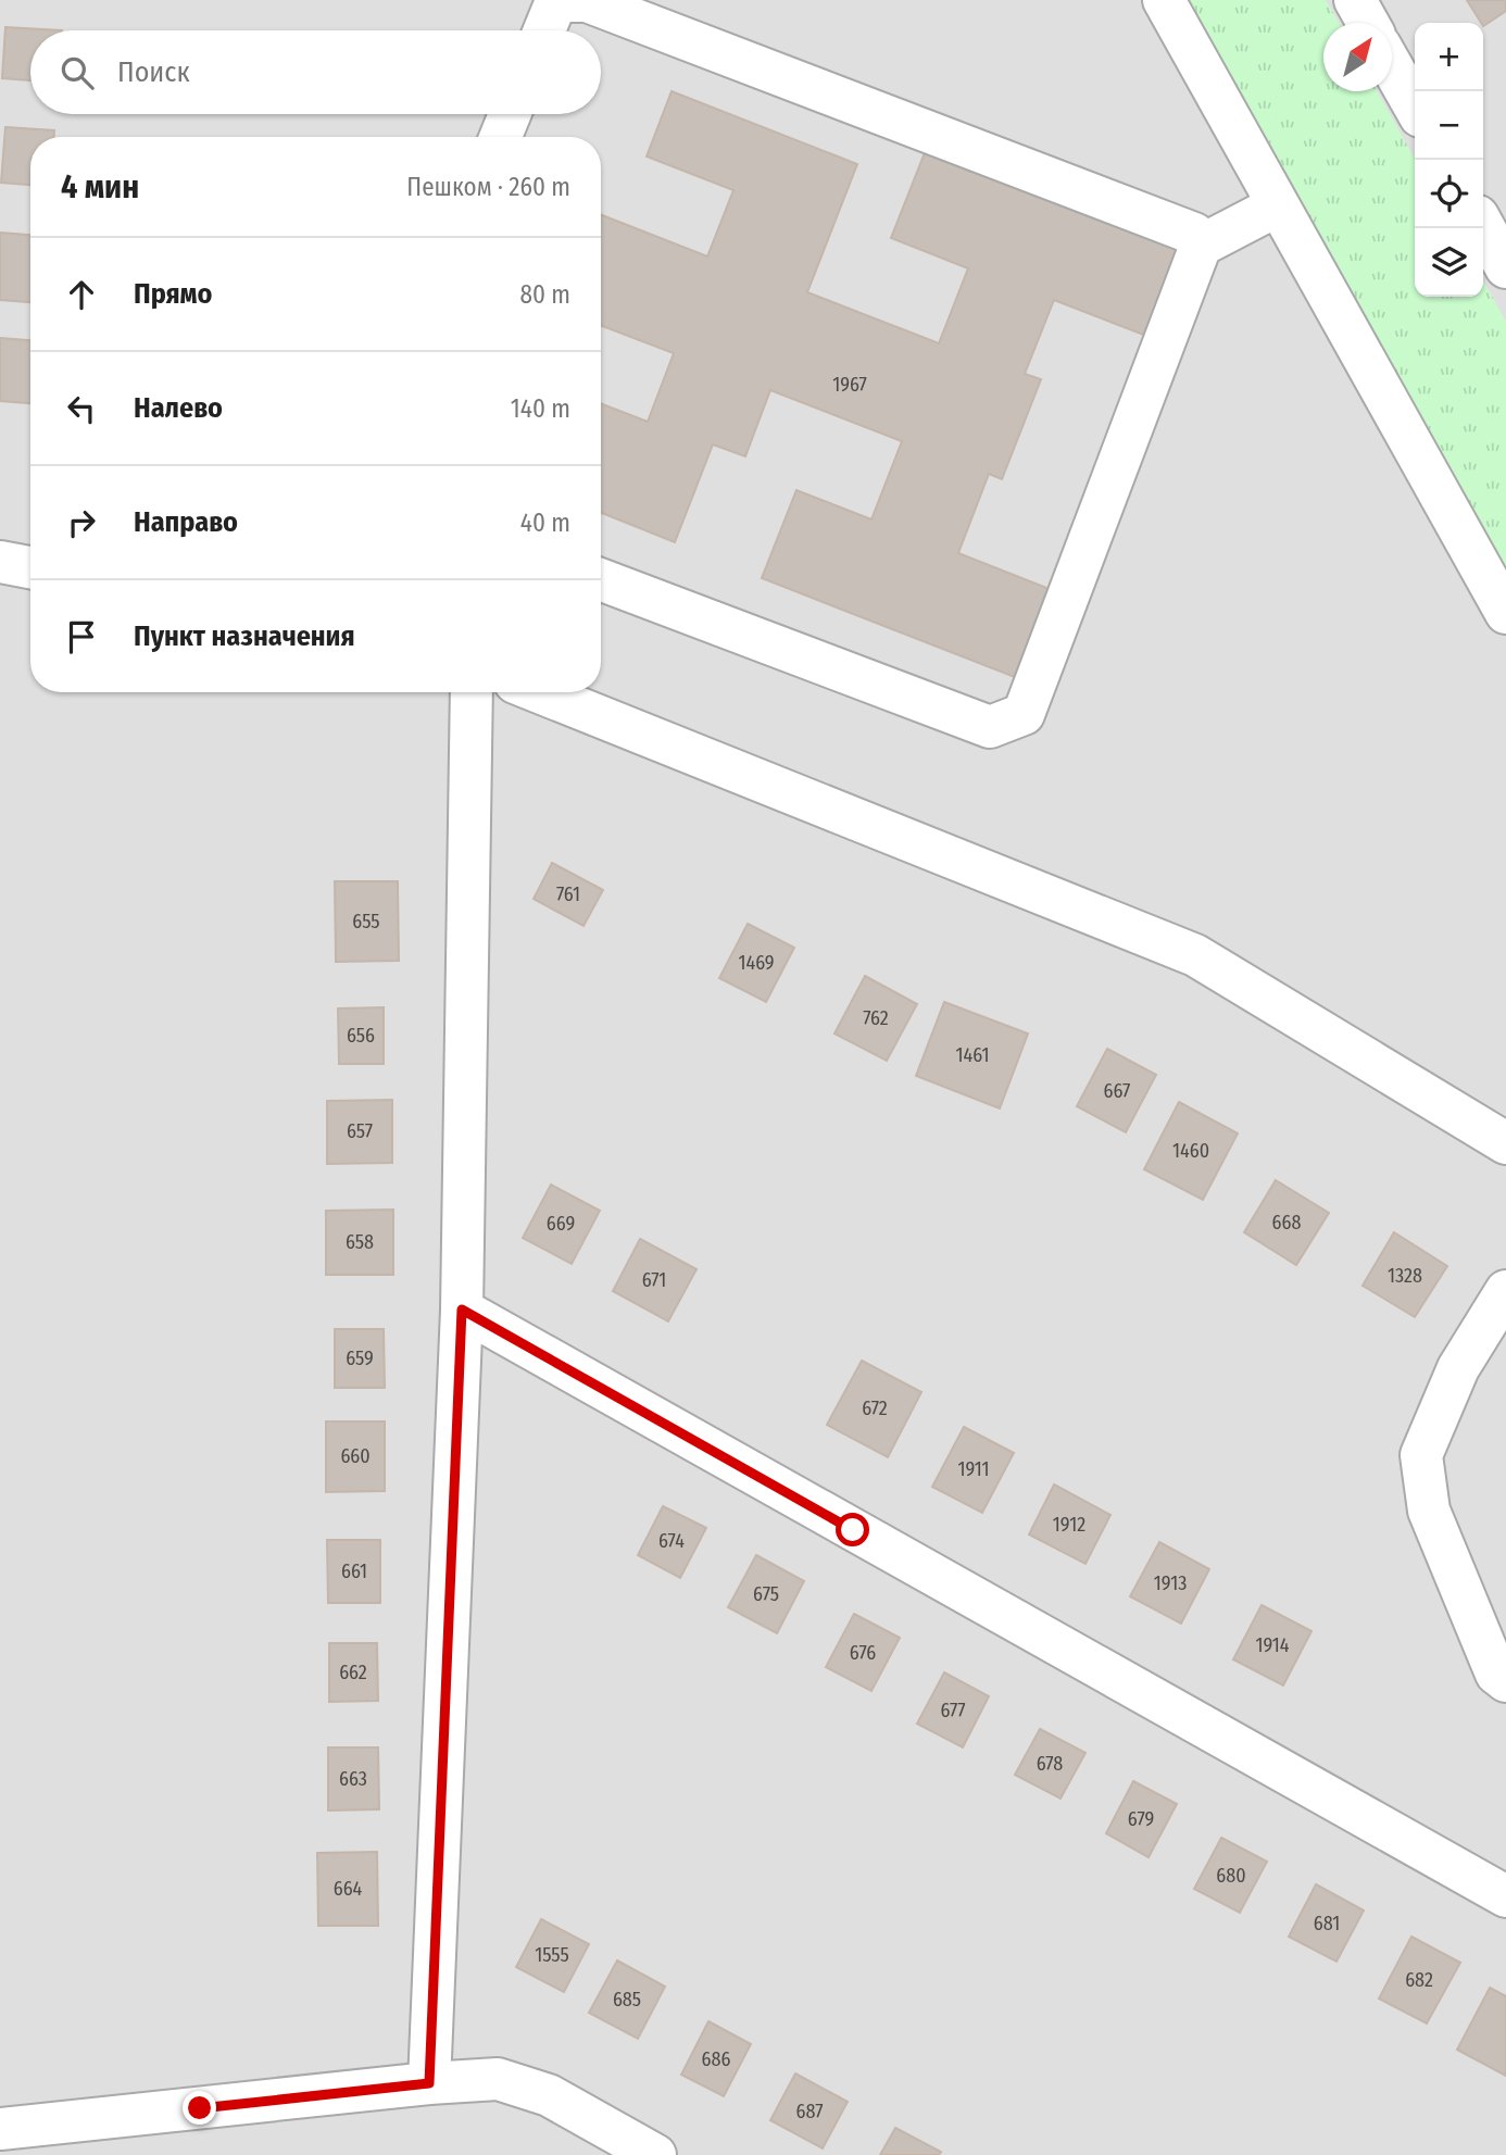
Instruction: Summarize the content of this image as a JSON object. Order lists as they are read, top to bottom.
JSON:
{
  "house_numbers": [
    "1967",
    "761",
    "655",
    "1469",
    "762",
    "656",
    "1461",
    "667",
    "657",
    "1460",
    "668",
    "669",
    "658",
    "1328",
    "671",
    "659",
    "672",
    "660",
    "1911",
    "1912",
    "674",
    "661",
    "1913",
    "675",
    "1914",
    "676",
    "662",
    "677",
    "678",
    "663",
    "679",
    "680",
    "664",
    "681",
    "1555",
    "682",
    "685",
    "686",
    "687"
  ],
  "north": "top right",
  "page": {
    "map_buttons": ["+", "−"],
    "search": "Поиск",
    "heading": ["4 мин", "Пешком · 260 m"],
    "list": [
      ["Прямо", "80 m"],
      ["Налево", "140 m"],
      ["Направо", "40 m"],
      "Пункт назначения"
    ]
  }
}
